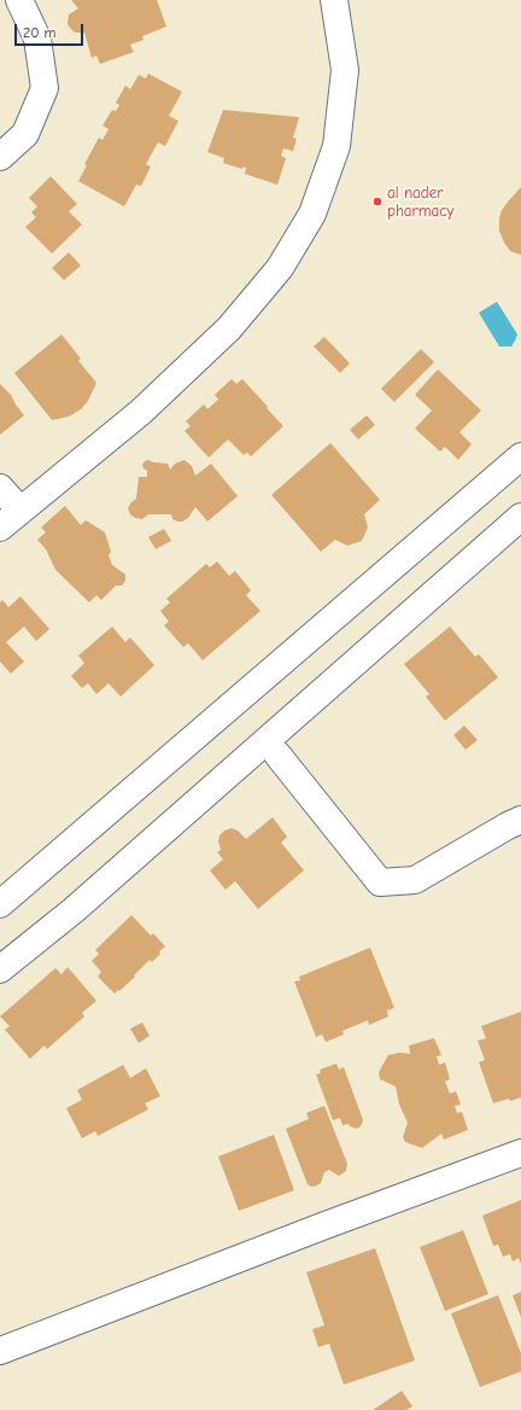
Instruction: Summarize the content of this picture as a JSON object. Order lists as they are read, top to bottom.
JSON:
{
  "places": ["al nader pharmacy"],
  "scale_bar": "20 m"
}
